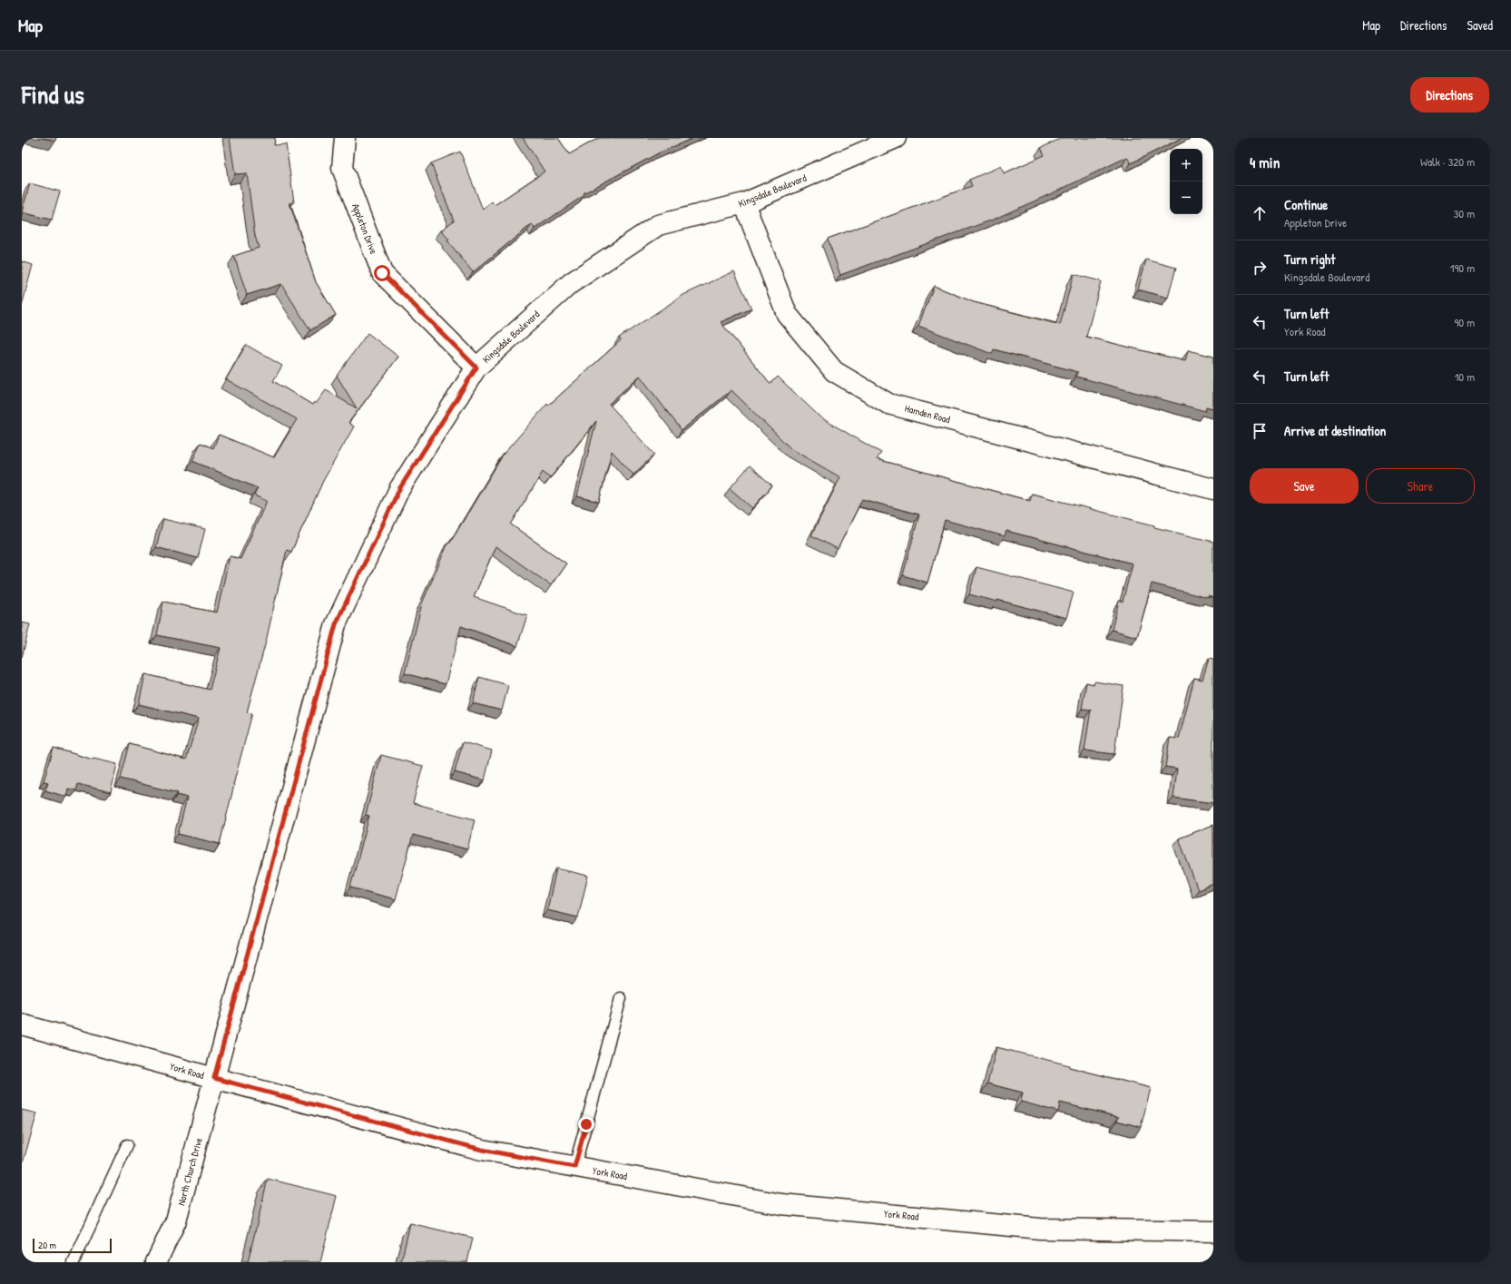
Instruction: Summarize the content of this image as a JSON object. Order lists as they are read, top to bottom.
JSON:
{
  "streets": {
    "street": [
      "Kingsdale Boulevard",
      "Appleton Drive",
      "Hamden Road",
      "York Road",
      "North Church Drive"
    ]
  },
  "crossings": [
    ["Kingsdale Boulevard", "Appleton Drive"],
    ["Kingsdale Boulevard", "Hamden Road"],
    ["Kingsdale Boulevard", "York Road"],
    ["Kingsdale Boulevard", "North Church Drive"],
    ["York Road", "North Church Drive"]
  ],
  "scale_bar": "20 m",
  "page": {
    "header": "Map",
    "nav": ["Map", "Directions", "Saved"],
    "title": "Find us",
    "buttons": [
      "Directions",
      ["Save", "Share"]
    ],
    "heading": ["4 min", "Walk · 320 m"],
    "map_buttons": ["+", "−"],
    "list": [
      ["Continue", "Appleton Drive", "30 m"],
      ["Turn right", "Kingsdale Boulevard", "190 m"],
      ["Turn left", "York Road", "90 m"],
      ["Turn left", "10 m"],
      "Arrive at destination"
    ],
    "scale": "20 m"
  }
}
